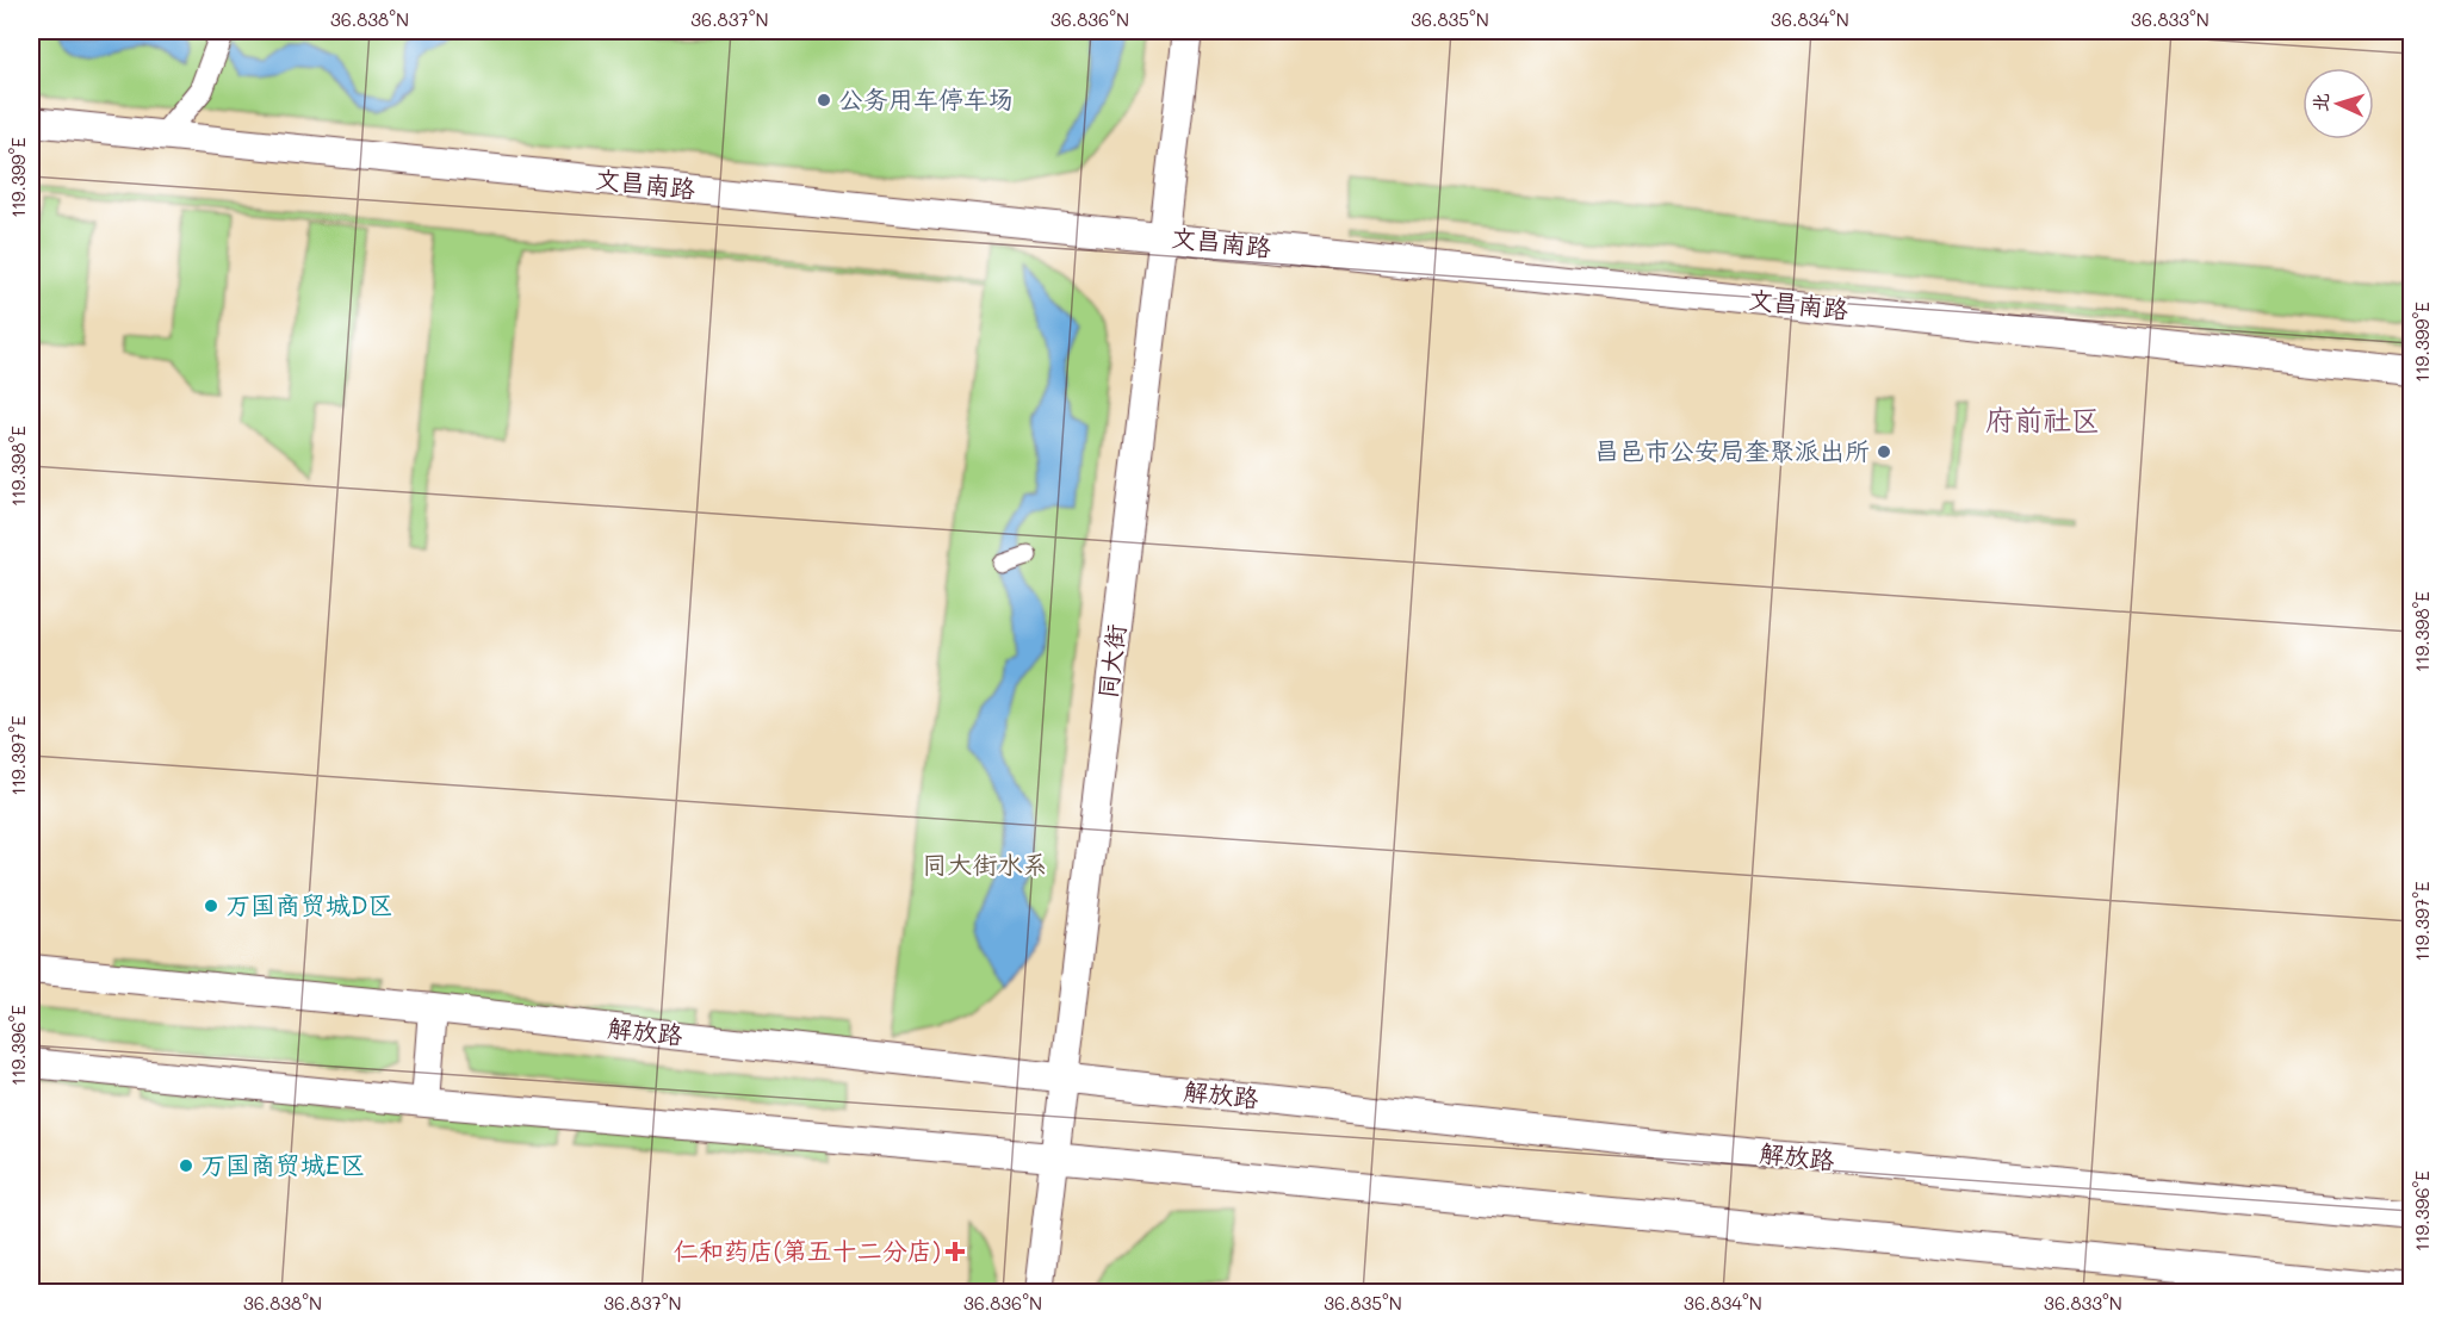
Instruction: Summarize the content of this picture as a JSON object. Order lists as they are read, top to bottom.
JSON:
{
  "streets": {
    "street": ["文昌南路", "同大街", "解放路"]
  },
  "crossings": [
    ["文昌南路", "同大街"],
    ["同大街", "解放路"]
  ],
  "districts": ["府前社区"],
  "parks": ["同大街水系"],
  "places": {
    "other": [
      "公务用车停车场",
      "昌邑市公安局奎聚派出所",
      "万国商贸城D区",
      "万国商贸城E区"
    ],
    "health": ["仁和药店(第五十二分店)"]
  },
  "north": "left",
  "coordinates": [
    "36.838°N",
    "36.837°N",
    "36.836°N",
    "36.835°N",
    "36.834°N",
    "36.833°N",
    "119.399°E",
    "119.398°E",
    "119.397°E",
    "119.396°E"
  ]
}
